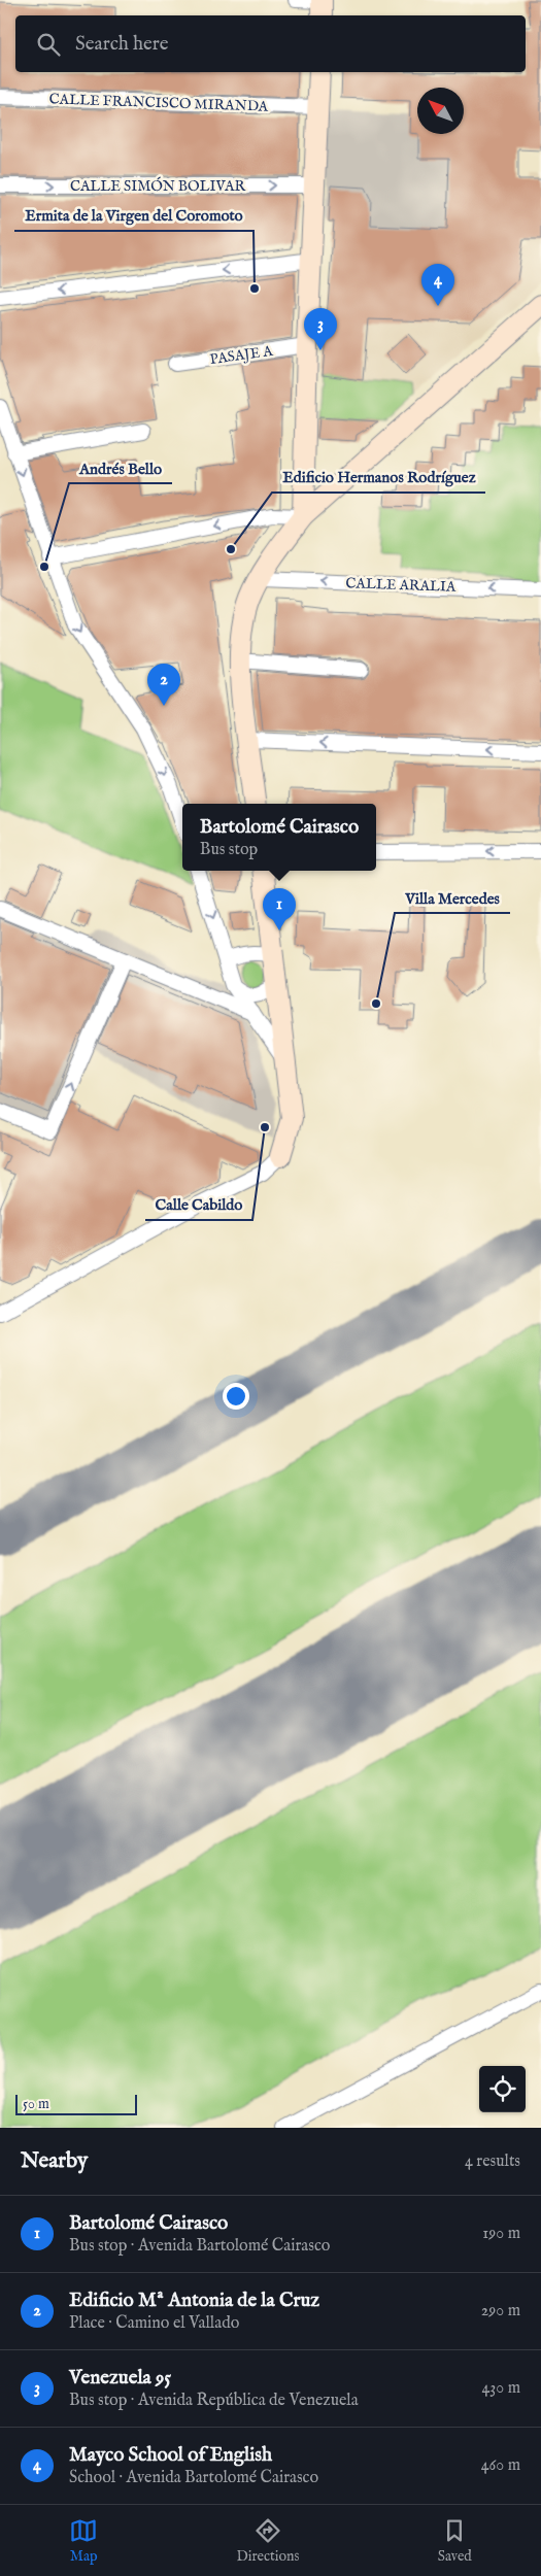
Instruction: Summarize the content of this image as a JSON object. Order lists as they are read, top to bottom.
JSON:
{
  "streets": {
    "street": [
      "CALLE FRANCISCO MIRANDA",
      "CALLE SIMÓN BOLIVAR",
      "PASAJE A",
      "CALLE ARALIA"
    ]
  },
  "places": [
    "Ermita de la Virgen del Coromoto",
    "Edificio Hermanos Rodríguez",
    "Andrés Bello",
    "Villa Mercedes",
    "Calle Cabildo"
  ],
  "scale_bar": "50 m",
  "north": "top left",
  "page": {
    "search": "Search here",
    "pins": [
      "4",
      "3",
      "2",
      "1"
    ],
    "popup": ["Bartolomé Cairasco", "Bus stop"],
    "scale": "50 m",
    "heading": ["Nearby", "4 results"],
    "list": [
      {
        "mark": "1",
        "name": "Bartolomé Cairasco",
        "note": "Bus stop · Avenida Bartolomé Cairasco",
        "value": "190 m"
      },
      {
        "mark": "2",
        "name": "Edificio Mª Antonia de la Cruz",
        "note": "Place · Camino el Vallado",
        "value": "290 m"
      },
      {
        "mark": "3",
        "name": "Venezuela 95",
        "note": "Bus stop · Avenida República de Venezuela",
        "value": "430 m"
      },
      {
        "mark": "4",
        "name": "Mayco School of English",
        "note": "School · Avenida Bartolomé Cairasco",
        "value": "460 m"
      }
    ],
    "nav": ["Map", "Directions", "Saved"]
  }
}
